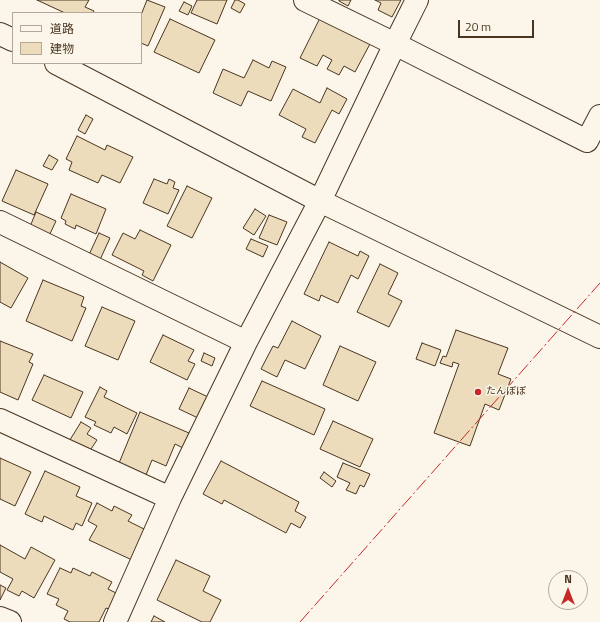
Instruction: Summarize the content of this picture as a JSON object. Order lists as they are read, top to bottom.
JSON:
{
  "places": ["たんぽぽ"],
  "legend": ["道路", "建物"],
  "scale_bar": "20 m",
  "north": "top"
}
